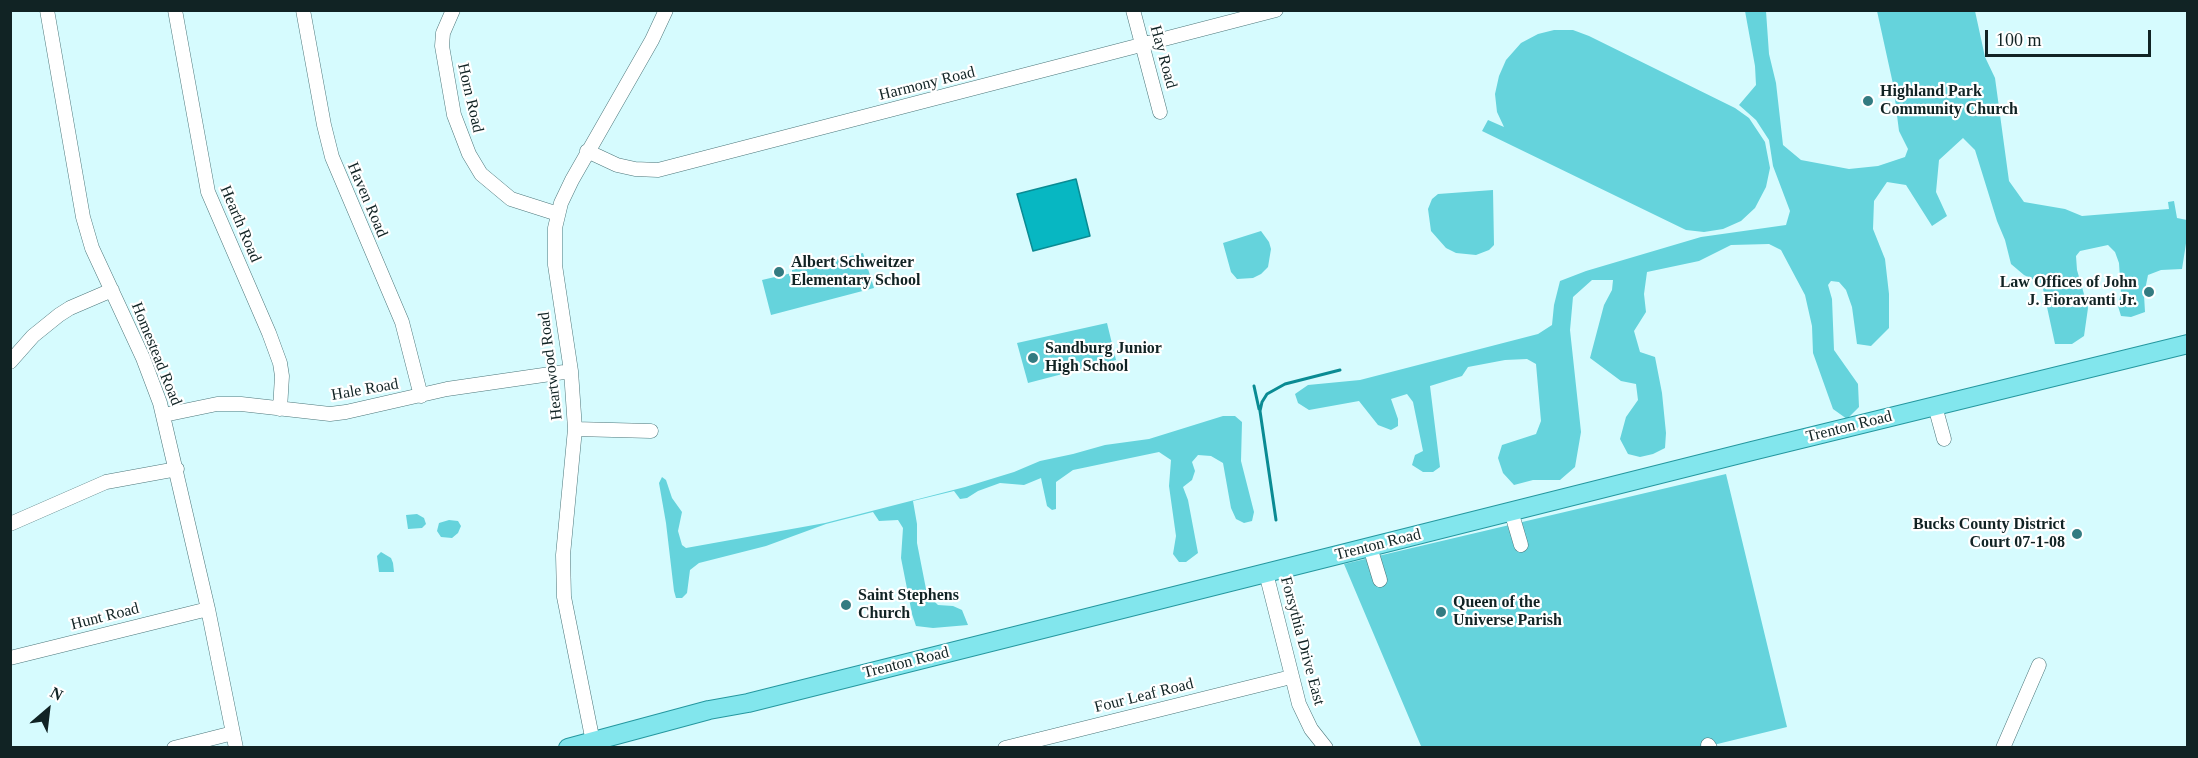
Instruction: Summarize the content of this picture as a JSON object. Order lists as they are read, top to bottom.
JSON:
{
  "streets": {
    "main road": ["Trenton Road"],
    "street": [
      "Hay Road",
      "Harmony Road",
      "Horn Road",
      "Haven Road",
      "Hearth Road",
      "Homestead Road",
      "Heartwood Road",
      "Hale Road",
      "Hunt Road",
      "Forsythia Drive East",
      "Four Leaf Road"
    ]
  },
  "crossings": [
    ["Hay Road", "Harmony Road"],
    ["Harmony Road", "Heartwood Road"],
    ["Horn Road", "Heartwood Road"],
    ["Haven Road", "Hale Road"],
    ["Hearth Road", "Hale Road"],
    ["Homestead Road", "Hale Road"],
    ["Homestead Road", "Hunt Road"],
    ["Heartwood Road", "Hale Road"],
    ["Heartwood Road", "Trenton Road"],
    ["Trenton Road", "Forsythia Drive East"],
    ["Forsythia Drive East", "Four Leaf Road"]
  ],
  "places": [
    "Highland Park Community Church",
    "Albert Schweitzer Elementary School",
    "Law Offices of John J. Fioravanti Jr.",
    "Sandburg Junior High School",
    "Bucks County District Court 07-1-08",
    "Saint Stephens Church",
    "Queen of the Universe Parish"
  ],
  "scale_bar": "100 m",
  "north": "top right"
}
